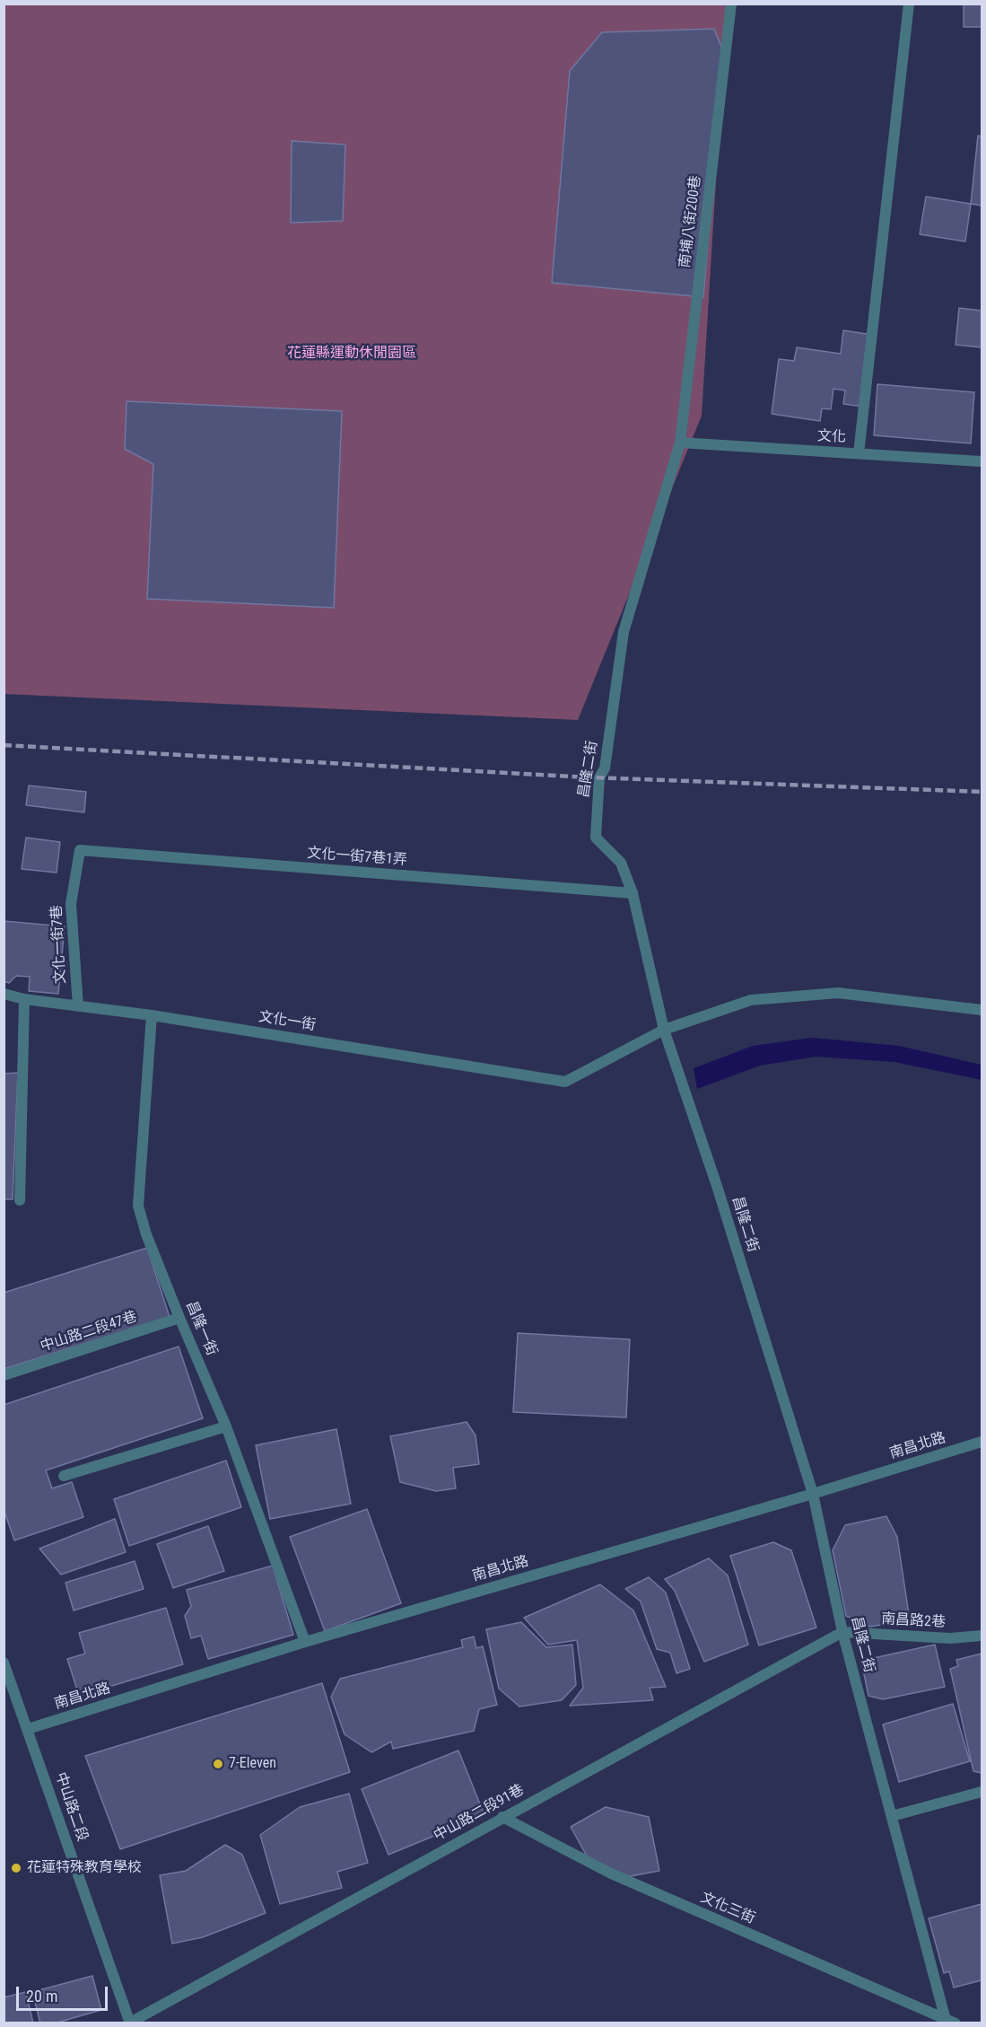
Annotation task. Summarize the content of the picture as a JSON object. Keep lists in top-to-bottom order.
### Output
{
  "streets": {
    "street": [
      "南埔八街200巷",
      "文化",
      "昌隆二街",
      "文化一街7巷1弄",
      "文化一街7巷",
      "文化一街",
      "昌隆一街",
      "中山路二段47巷",
      "南昌北路",
      "南昌路2巷",
      "中山路二段",
      "中山路二段91巷",
      "文化三街"
    ]
  },
  "crossings": [
    ["南埔八街200巷", "文化"],
    ["南埔八街200巷", "昌隆二街"],
    ["文化", "昌隆二街"],
    ["昌隆二街", "文化一街7巷1弄"],
    ["昌隆二街", "文化一街"],
    ["昌隆二街", "南昌北路"],
    ["昌隆二街", "南昌路2巷"],
    ["昌隆二街", "中山路二段91巷"],
    ["昌隆二街", "文化三街"],
    ["文化一街7巷1弄", "文化一街7巷"],
    ["文化一街7巷", "文化一街"],
    ["文化一街", "昌隆一街"],
    ["昌隆一街", "中山路二段47巷"],
    ["昌隆一街", "南昌北路"],
    ["南昌北路", "中山路二段"],
    ["南昌路2巷", "中山路二段91巷"],
    ["中山路二段", "中山路二段91巷"],
    ["中山路二段91巷", "文化三街"]
  ],
  "parks": ["花蓮縣運動休閒園區"],
  "places": ["7-Eleven", "花蓮特殊教育學校"],
  "scale_bar": "20 m"
}
